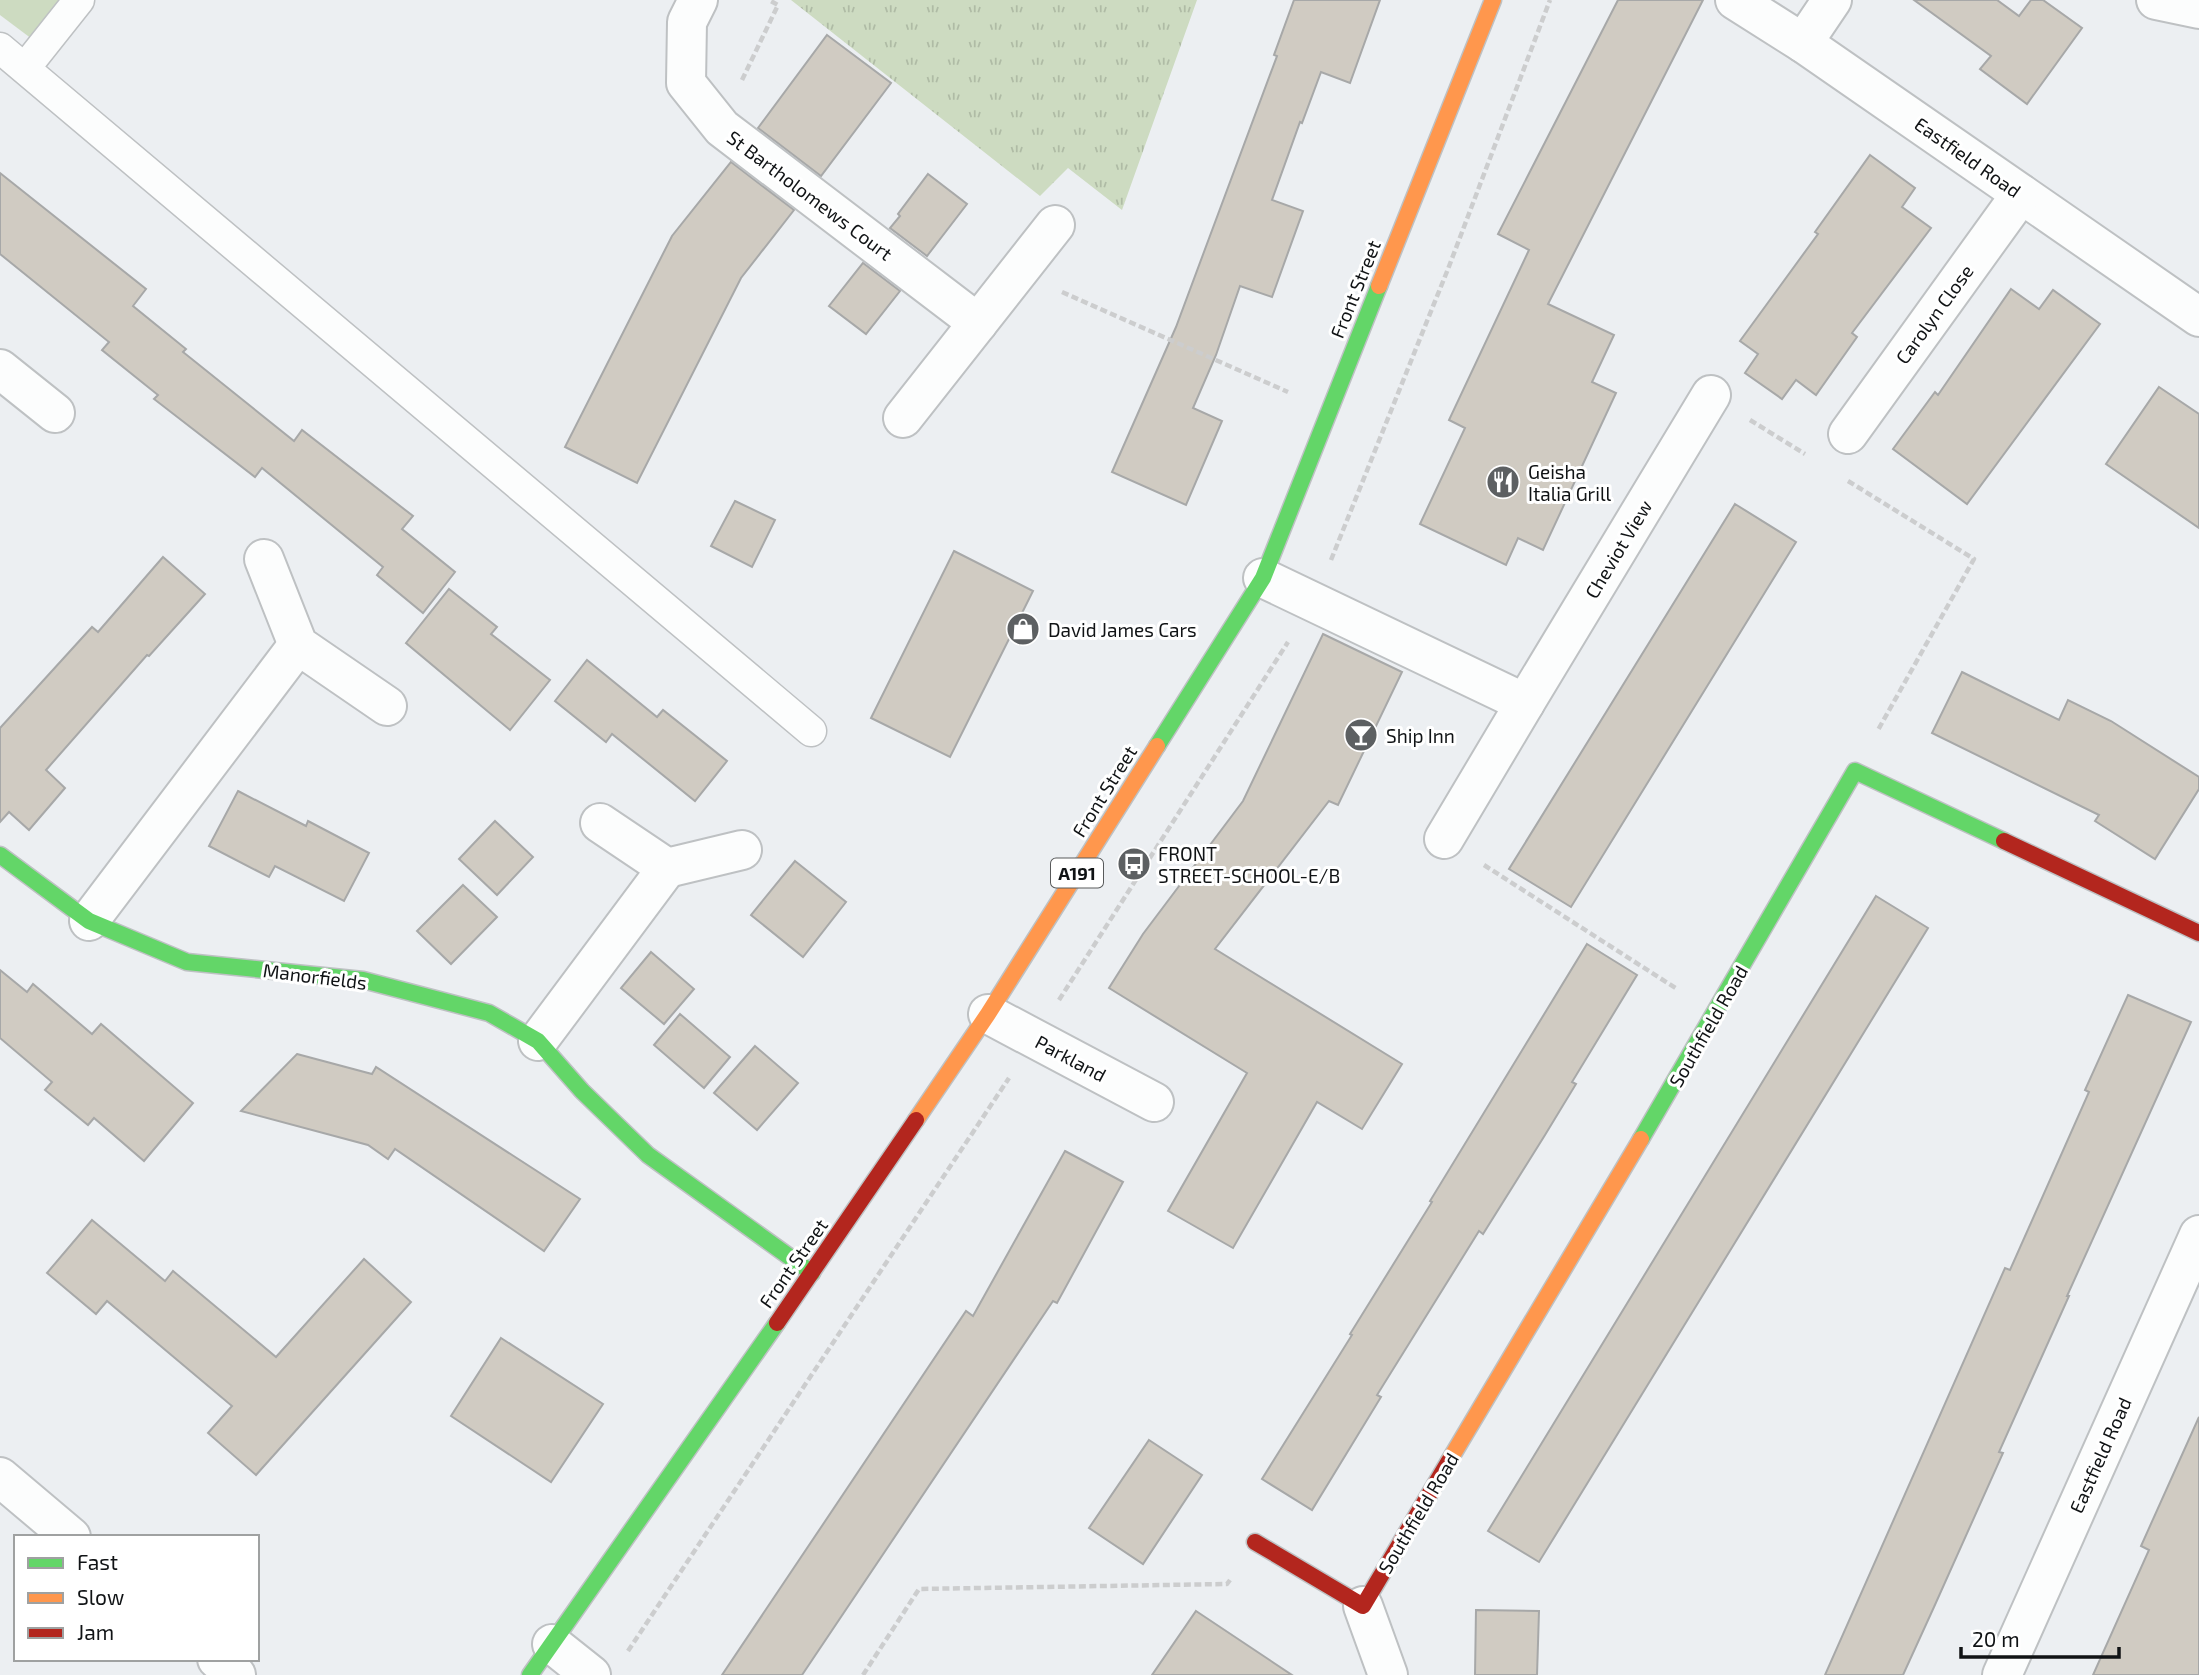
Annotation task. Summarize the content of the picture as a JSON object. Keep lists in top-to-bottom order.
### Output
{
  "streets": {
    "street": [
      "Eastfield Road",
      "St Bartholomews Court",
      "Front Street",
      "Carolyn Close",
      "Cheviot View",
      "A191",
      "Manorfields",
      "Southfield Road",
      "Parkland"
    ]
  },
  "crossings": [
    ["Eastfield Road", "Carolyn Close"],
    ["Front Street", "Manorfields"],
    ["Front Street", "Parkland"]
  ],
  "places": {
    "restaurant": ["Geisha Italia Grill"],
    "shop": ["David James Cars"],
    "bar": ["Ship Inn"],
    "bus stop": ["FRONT STREET-SCHOOL-E/B"]
  },
  "legend": ["Fast", "Slow", "Jam"],
  "scale_bar": "20 m"
}
